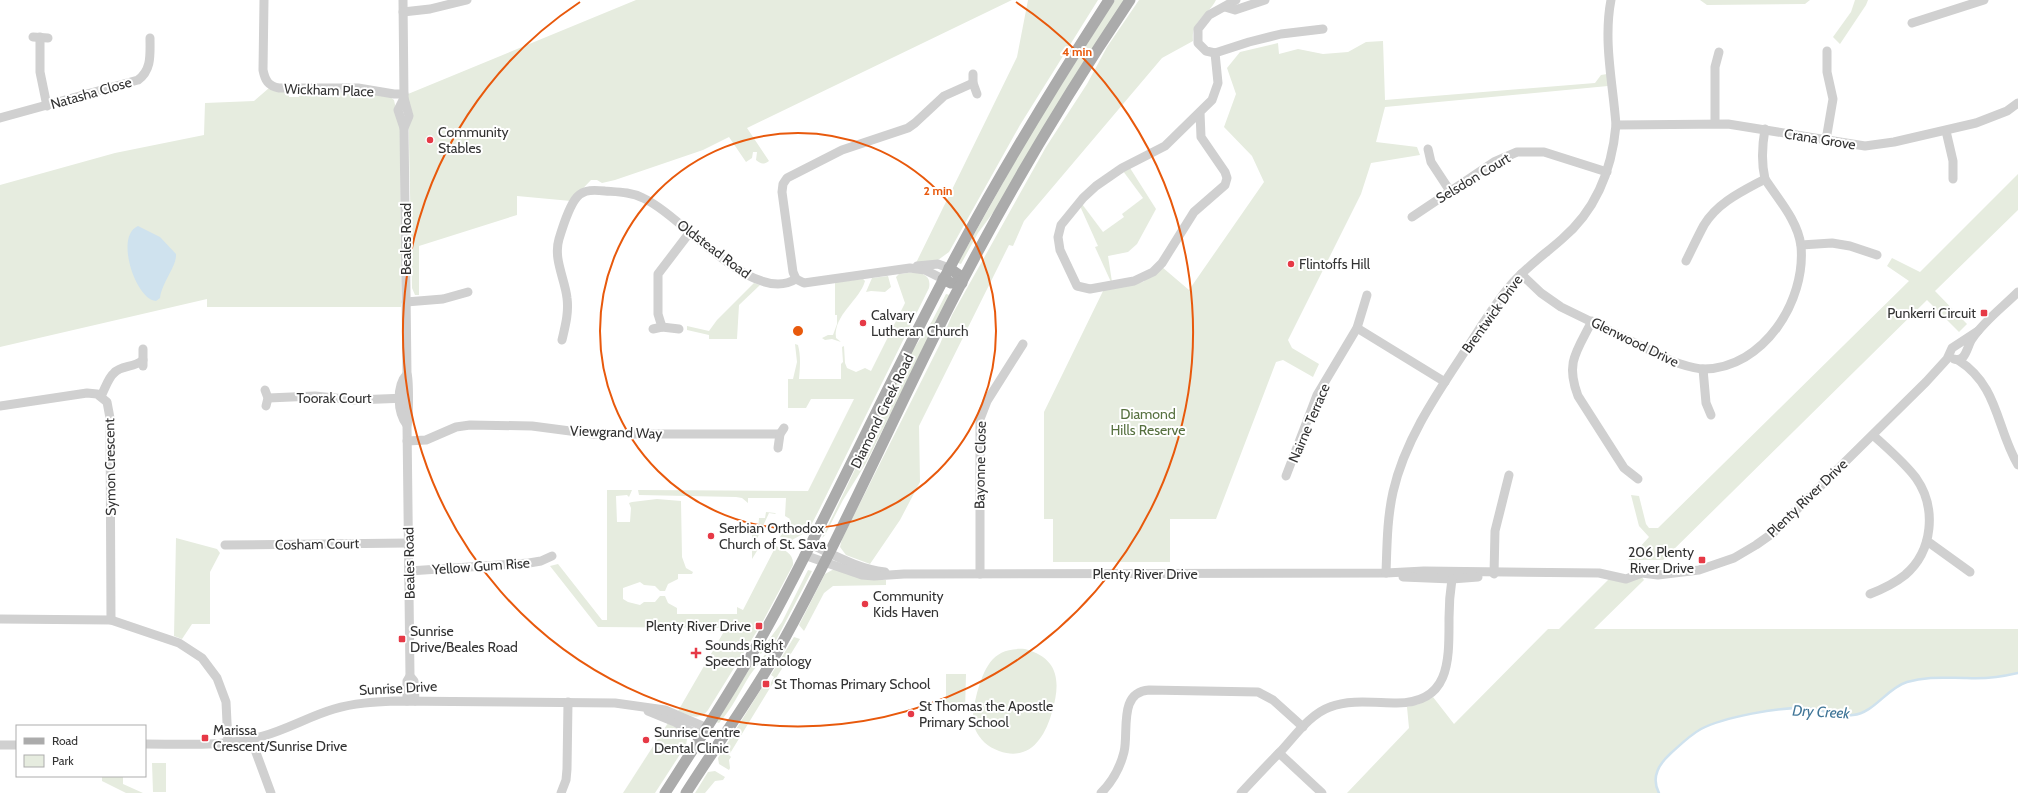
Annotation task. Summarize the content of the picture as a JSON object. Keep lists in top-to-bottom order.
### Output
{
  "streets": {
    "main road": ["Diamond Creek Road", "Sunrise Drive"],
    "street": [
      "Wickham Place",
      "Natasha Close",
      "Crana Grove",
      "Selsdon Court",
      "Beales Road",
      "Oldstead Road",
      "Brentwick Drive",
      "Glenwood Drive",
      "Toorak Court",
      "Nairne Terrace",
      "Viewgrand Way",
      "Bayonne Close",
      "Symon Crescent",
      "Plenty River Drive",
      "Cosham Court",
      "Yellow Gum Rise"
    ]
  },
  "crossings": [
    ["Wickham Place", "Beales Road"],
    ["Crana Grove", "Brentwick Drive"],
    ["Crana Grove", "Glenwood Drive"],
    ["Selsdon Court", "Brentwick Drive"],
    ["Beales Road", "Toorak Court"],
    ["Beales Road", "Viewgrand Way"],
    ["Beales Road", "Cosham Court"],
    ["Beales Road", "Yellow Gum Rise"],
    ["Beales Road", "Sunrise Drive"],
    ["Oldstead Road", "Diamond Creek Road"],
    ["Brentwick Drive", "Glenwood Drive"],
    ["Brentwick Drive", "Plenty River Drive"],
    ["Diamond Creek Road", "Plenty River Drive"],
    ["Diamond Creek Road", "Sunrise Drive"],
    ["Bayonne Close", "Plenty River Drive"]
  ],
  "water": ["Dry Creek"],
  "parks": ["Diamond Hills Reserve"],
  "places": {
    "other": [
      "Community Stables",
      "Flintoffs Hill",
      "Calvary Lutheran Church",
      "Serbian Orthodox Church of St. Sava",
      "Community Kids Haven",
      "St Thomas the Apostle Primary School",
      "Sunrise Centre Dental Clinic"
    ],
    "transit": [
      "Punkerri Circuit",
      "206 Plenty River Drive",
      "Plenty River Drive",
      "Sunrise Drive/Beales Road",
      "St Thomas Primary School",
      "Marissa Crescent/Sunrise Drive"
    ],
    "health": ["Sounds Right Speech Pathology"]
  },
  "legend": ["Road", "Park"],
  "rings": ["4 min", "2 min"]
}
